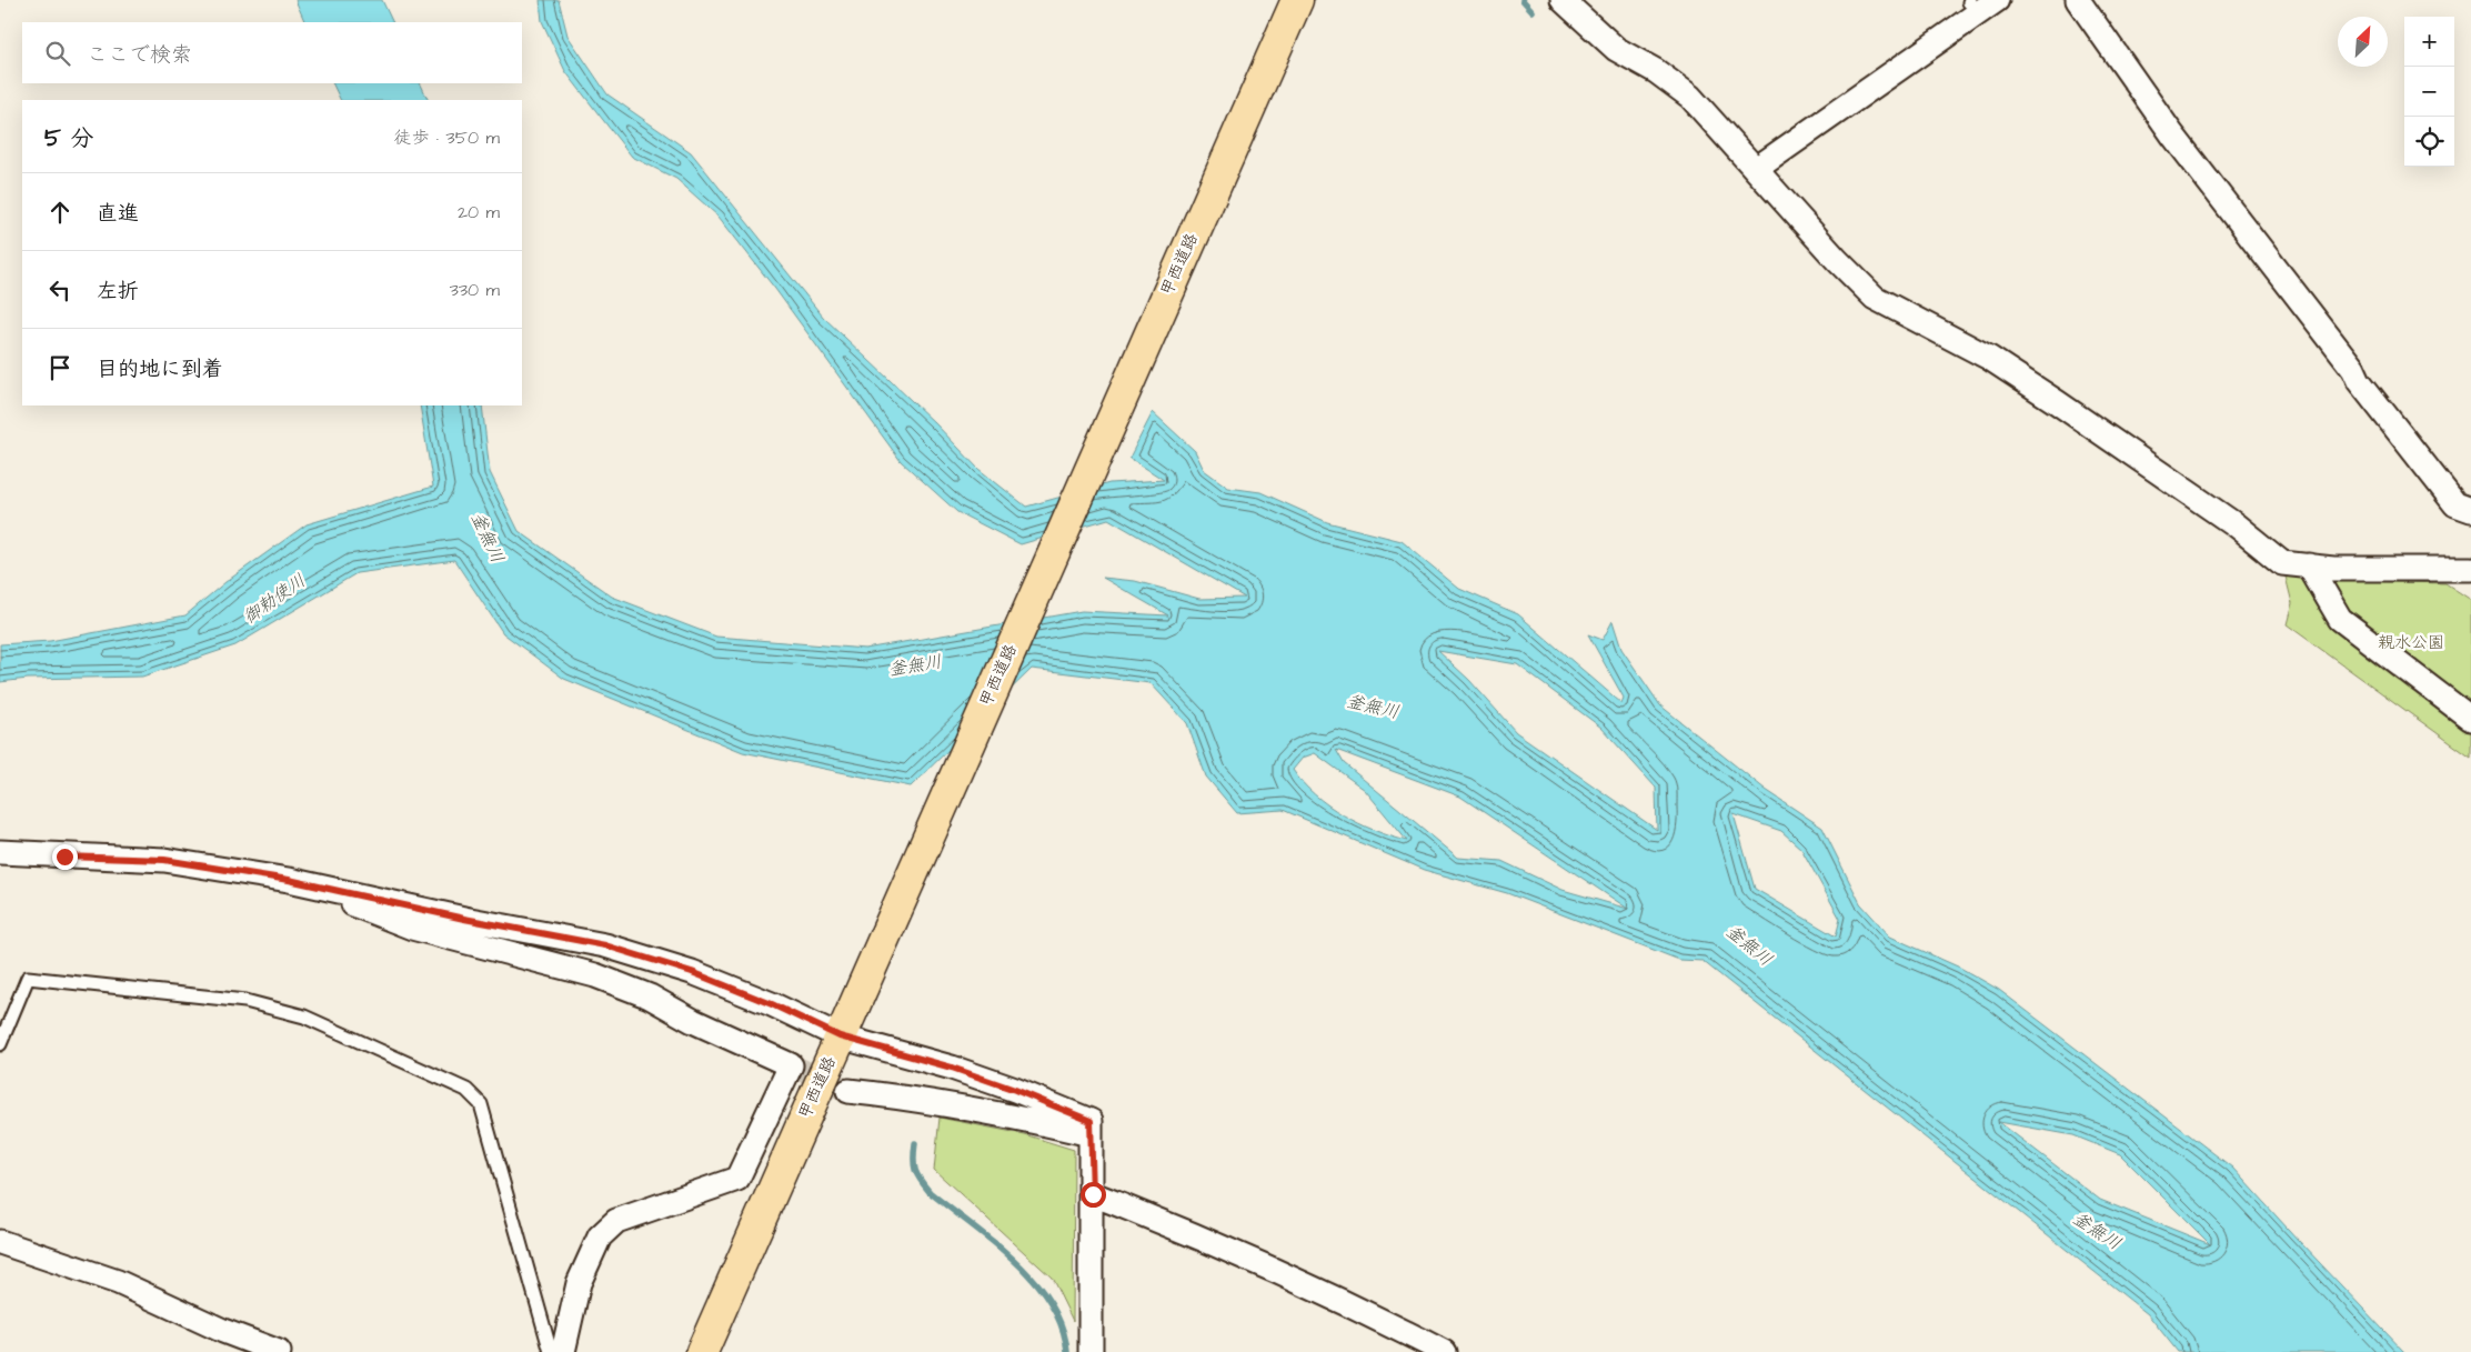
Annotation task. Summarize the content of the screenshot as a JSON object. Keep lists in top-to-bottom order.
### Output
{
  "streets": {
    "highway": ["甲西道路"]
  },
  "water": ["釜無川", "御勅使川"],
  "parks": ["親水公園"],
  "north": "top right",
  "page": {
    "map_buttons": ["+", "−"],
    "search": "ここで検索",
    "heading": ["5 分", "徒歩 · 350 m"],
    "list": [
      ["直進", "20 m"],
      ["左折", "330 m"],
      "目的地に到着"
    ]
  }
}
